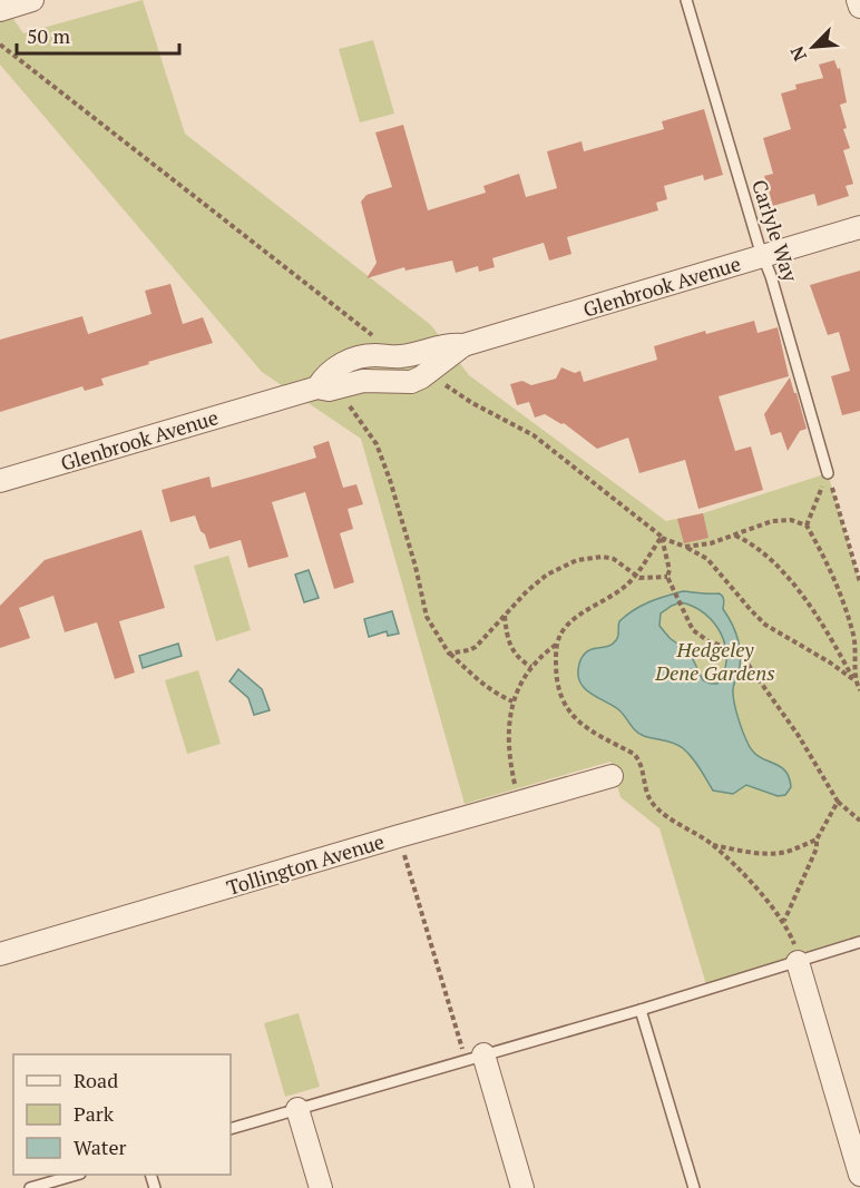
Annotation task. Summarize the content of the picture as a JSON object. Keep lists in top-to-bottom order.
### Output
{
  "streets": {
    "street": ["Glenbrook Avenue", "Tollington Avenue"],
    "lane": ["Carlyle Way"]
  },
  "crossings": [
    ["Carlyle Way", "Glenbrook Avenue"]
  ],
  "parks": ["Hedgeley Dene Gardens"],
  "legend": ["Road", "Park", "Water"],
  "scale_bar": "50 m",
  "north": "bottom left"
}
